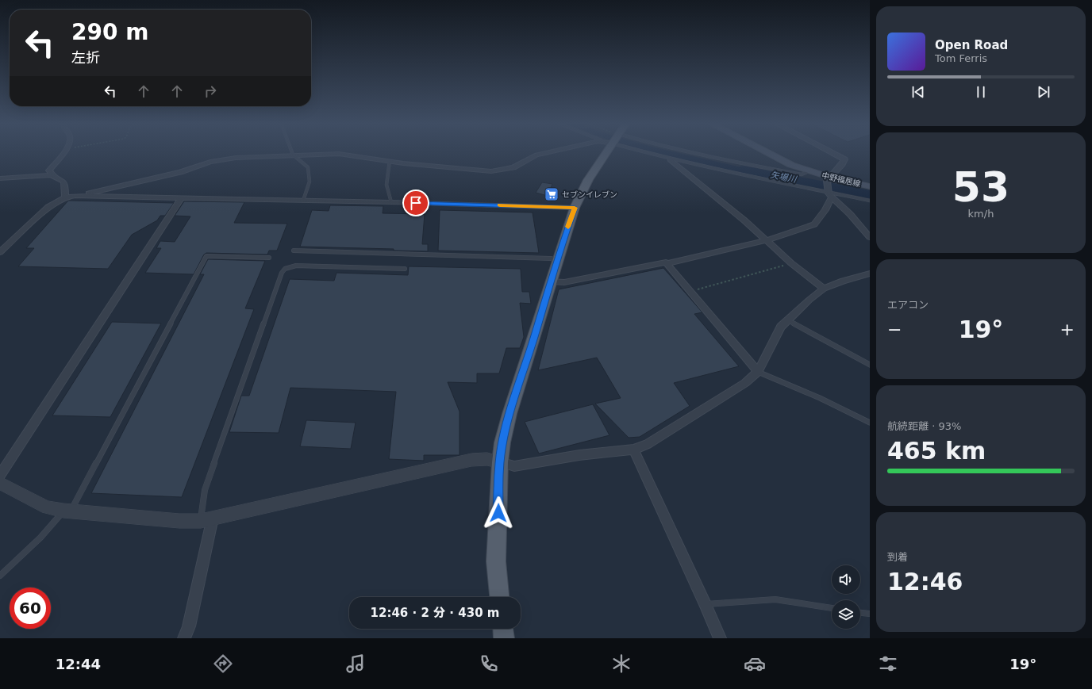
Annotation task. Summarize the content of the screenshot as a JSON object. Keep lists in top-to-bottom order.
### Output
{
  "streets": {
    "main road": ["中野福居線"]
  },
  "water": ["矢場川"],
  "places": {
    "supermarket": ["セブンイレブン"]
  },
  "page": {
    "turn": ["290 m", "左折"],
    "song": ["Open Road", "Tom Ferris"],
    "tile": [
      ["53", "km/h"],
      "エアコン",
      ["航続距離 · 93%", "465 km"],
      ["到着", "12:46"]
    ],
    "heat": ["−", "19°", "+"],
    "limit": "60",
    "trip": "12:46 · 2 分 · 430 m",
    "tabs": ["12:44", "19°"]
  }
}
